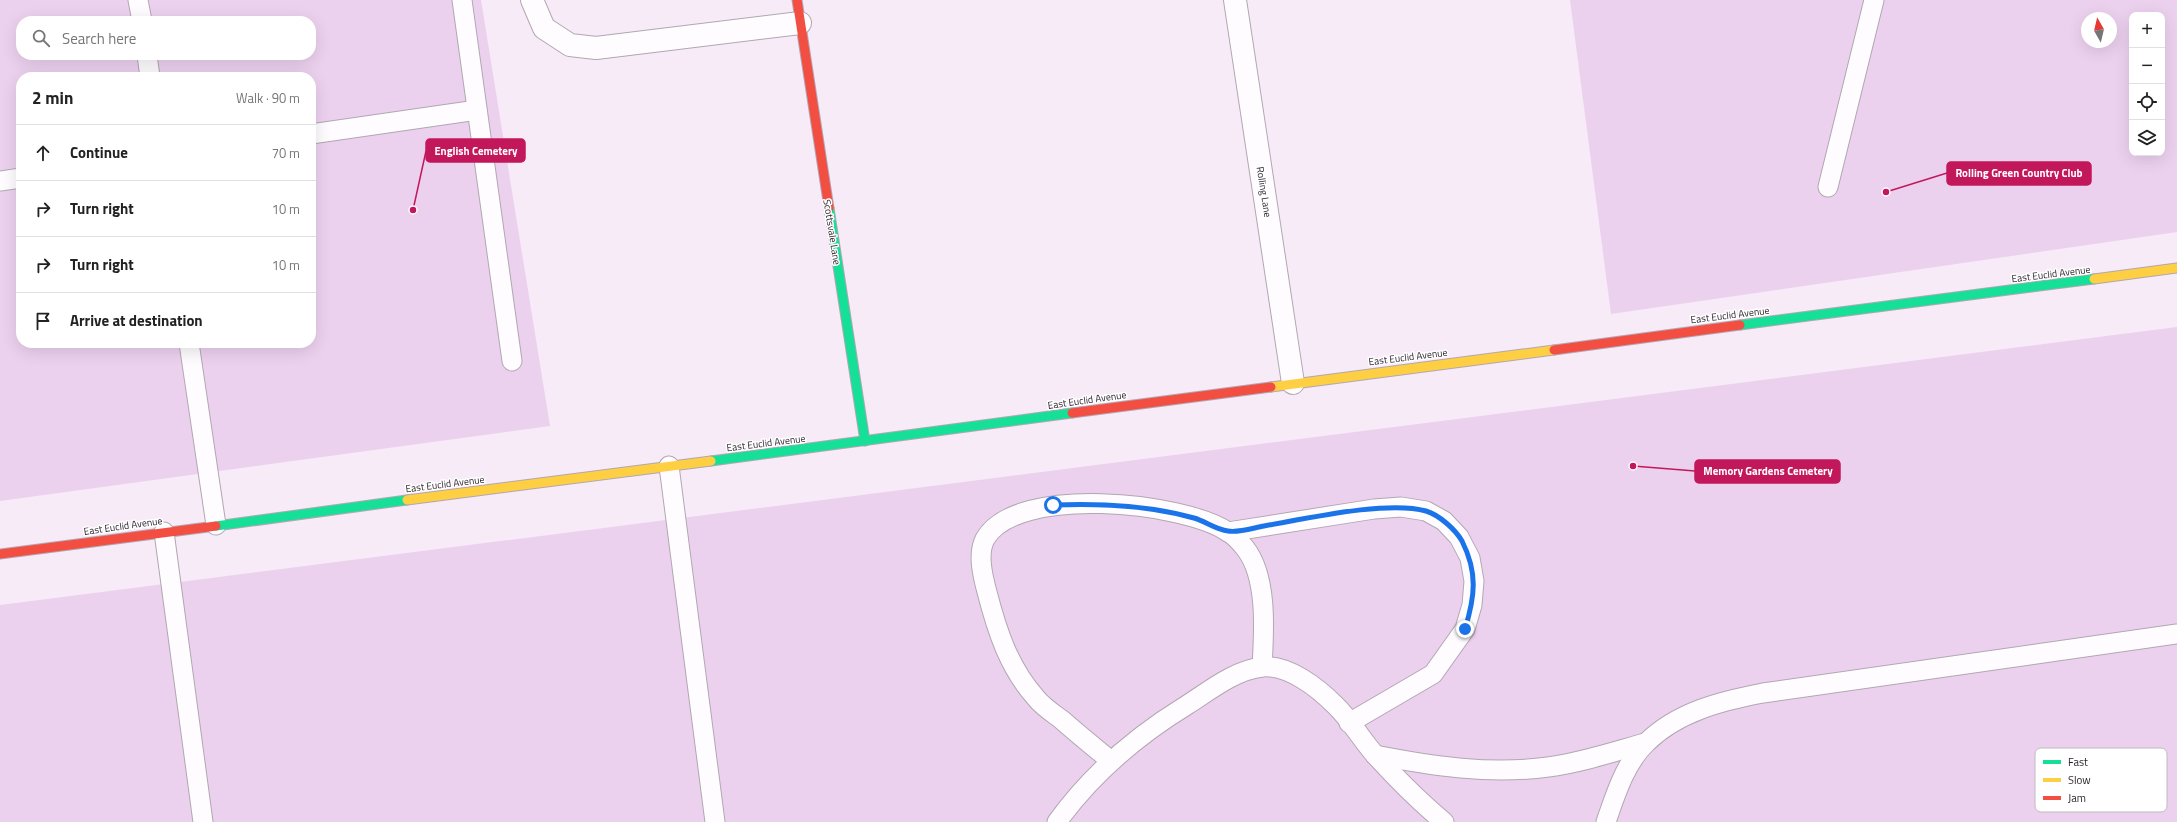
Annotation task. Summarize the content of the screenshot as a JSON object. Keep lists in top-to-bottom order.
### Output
{
  "streets": {
    "main road": ["Scottsvale Lane", "East Euclid Avenue"],
    "street": ["Rolling Lane"]
  },
  "crossings": [
    ["Rolling Lane", "East Euclid Avenue"],
    ["Scottsvale Lane", "East Euclid Avenue"]
  ],
  "places": ["Rolling Green Country Club", "English Cemetery", "Memory Gardens Cemetery"],
  "legend": ["Fast", "Slow", "Jam"],
  "north": "top",
  "page": {
    "map_buttons": ["+", "−"],
    "search": "Search here",
    "heading": ["2 min", "Walk · 90 m"],
    "list": [
      ["Continue", "70 m"],
      ["Turn right", "10 m"],
      ["Turn right", "10 m"],
      "Arrive at destination"
    ]
  }
}
